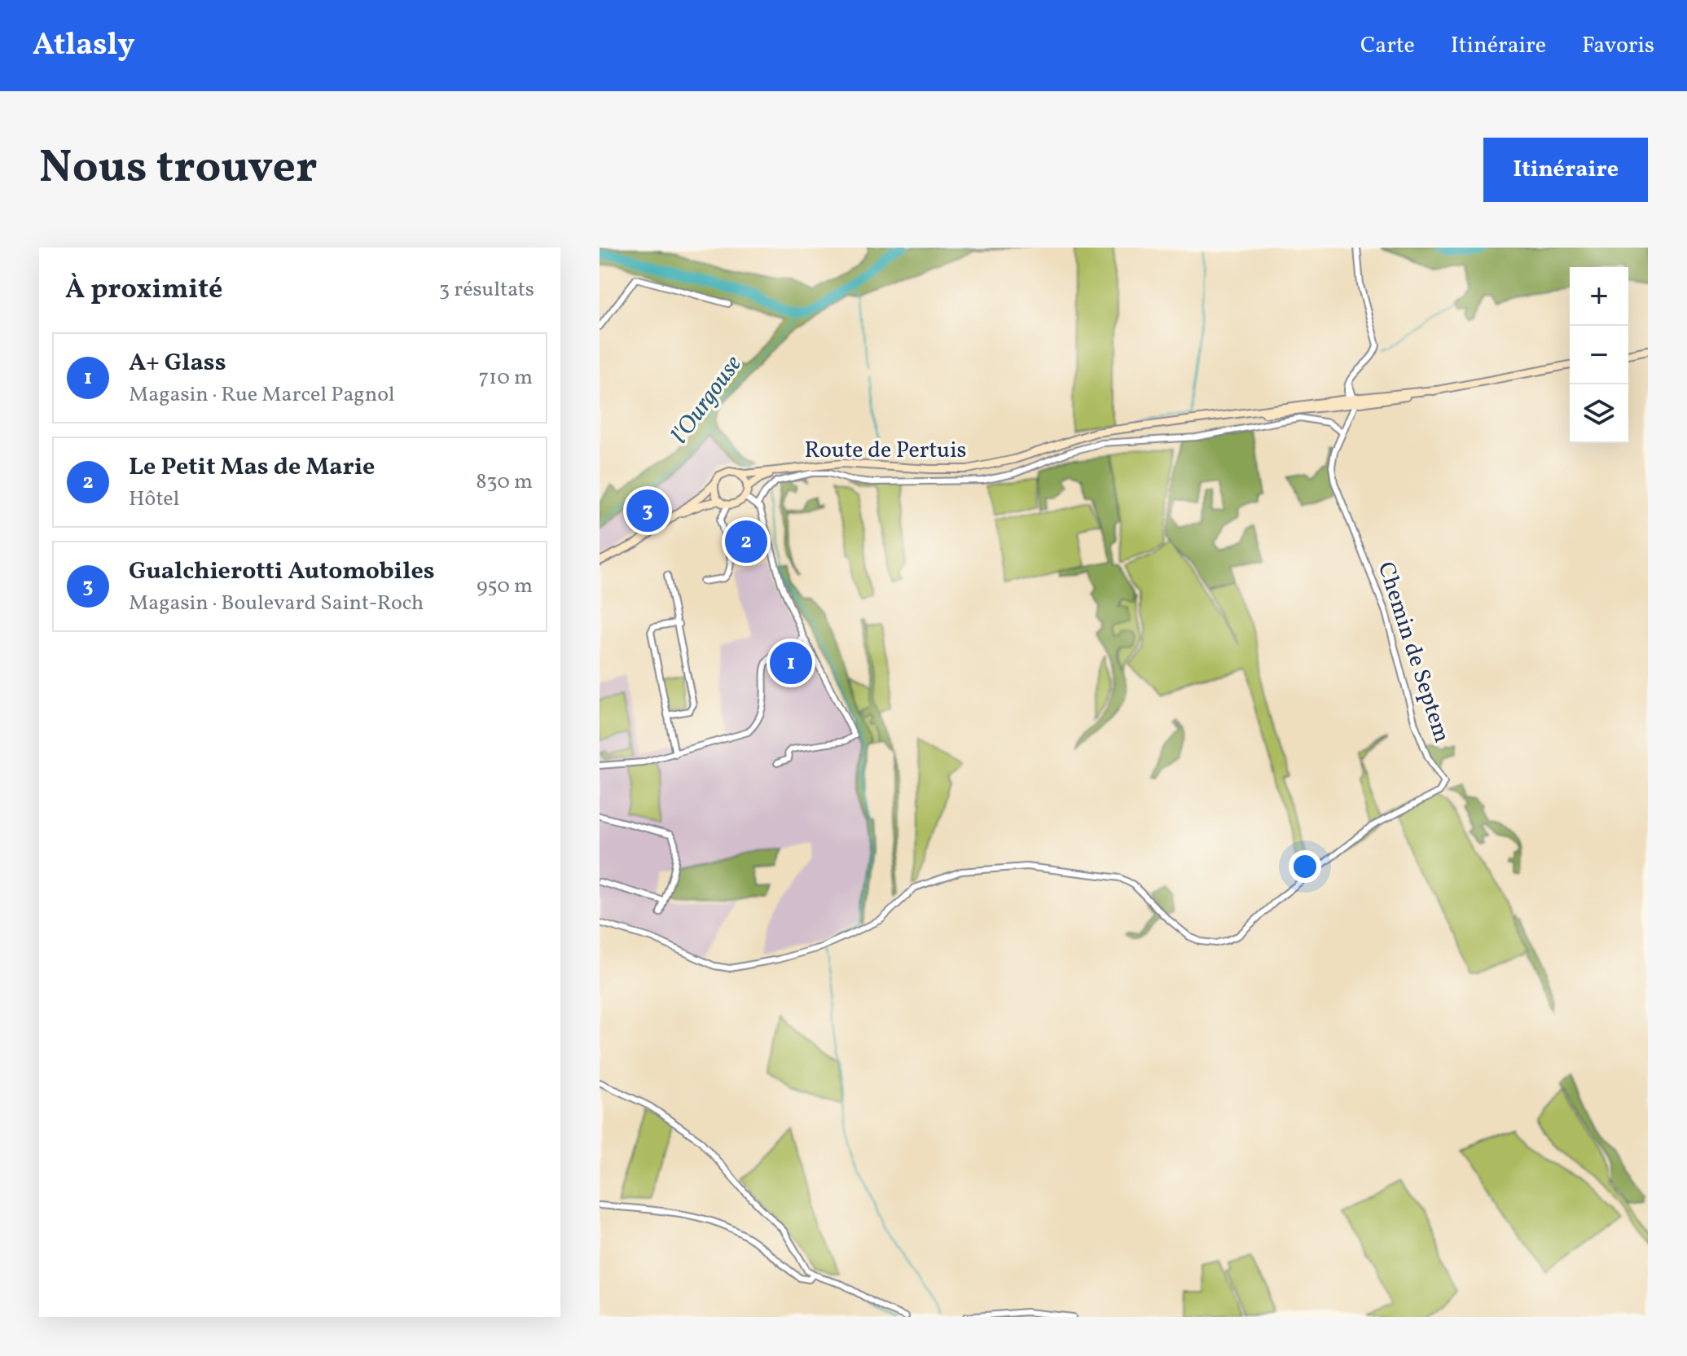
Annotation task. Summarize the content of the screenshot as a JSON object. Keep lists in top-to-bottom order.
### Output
{
  "streets": {
    "main road": ["Route de Pertuis"],
    "street": ["Chemin de Septem"]
  },
  "crossings": [
    ["Route de Pertuis", "Chemin de Septem"]
  ],
  "water": ["l'Ourgouse"],
  "page": {
    "header": "Atlasly",
    "nav": ["Carte", "Itinéraire", "Favoris"],
    "title": "Nous trouver",
    "buttons": "Itinéraire",
    "heading": ["À proximité", "3 résultats"],
    "map_buttons": ["+", "−"],
    "list": [
      {
        "mark": "1",
        "name": "A+ Glass",
        "note": "Magasin · Rue Marcel Pagnol",
        "value": "710 m"
      },
      {
        "mark": "2",
        "name": "Le Petit Mas de Marie",
        "note": "Hôtel",
        "value": "830 m"
      },
      {
        "mark": "3",
        "name": "Gualchierotti Automobiles",
        "note": "Magasin · Boulevard Saint-Roch",
        "value": "950 m"
      }
    ],
    "pins": ["3", "2", "1"]
  }
}
